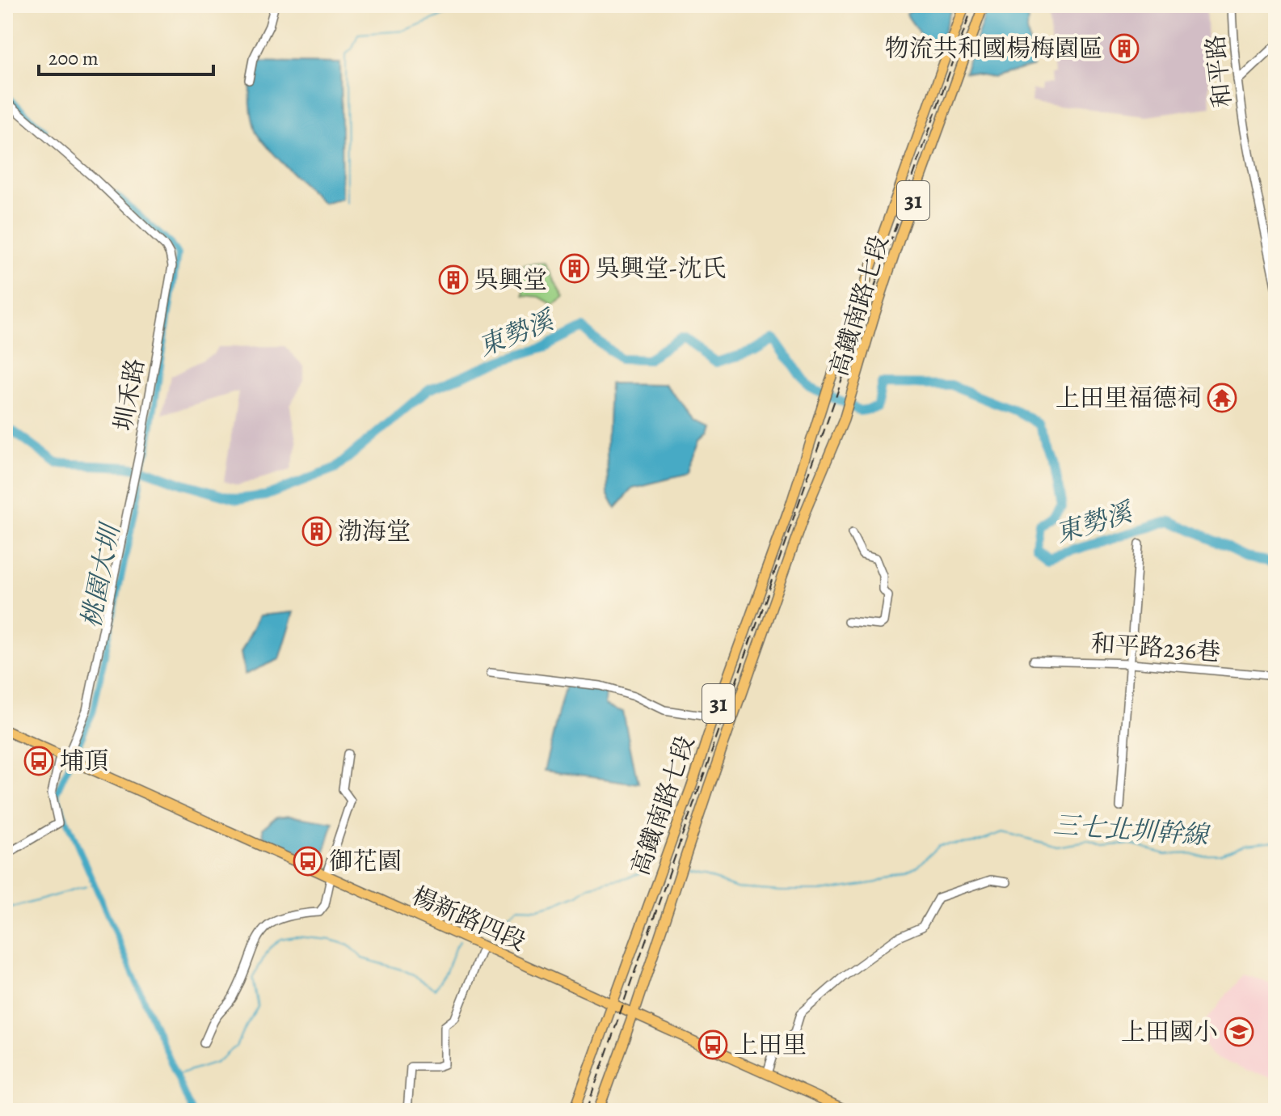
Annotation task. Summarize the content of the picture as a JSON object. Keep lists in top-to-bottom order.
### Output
{
  "streets": {
    "main road": ["31", "高鐵南路七段", "楊新路四段"],
    "street": ["和平路", "圳禾路", "和平路236巷"]
  },
  "crossings": [
    ["高鐵南路七段", "楊新路四段"],
    ["圳禾路", "楊新路四段"]
  ],
  "water": ["東勢溪", "桃園大圳", "三七北圳幹線"],
  "places": {
    "building": [
      "物流共和國楊梅園區",
      "吳興堂-沈氏",
      "吳興堂",
      "渤海堂"
    ],
    "temple": ["上田里福德祠"],
    "bus stop": ["埔頂", "御花園", "上田里"],
    "school or university": ["上田國小"]
  },
  "scale_bar": "200 m"
}
